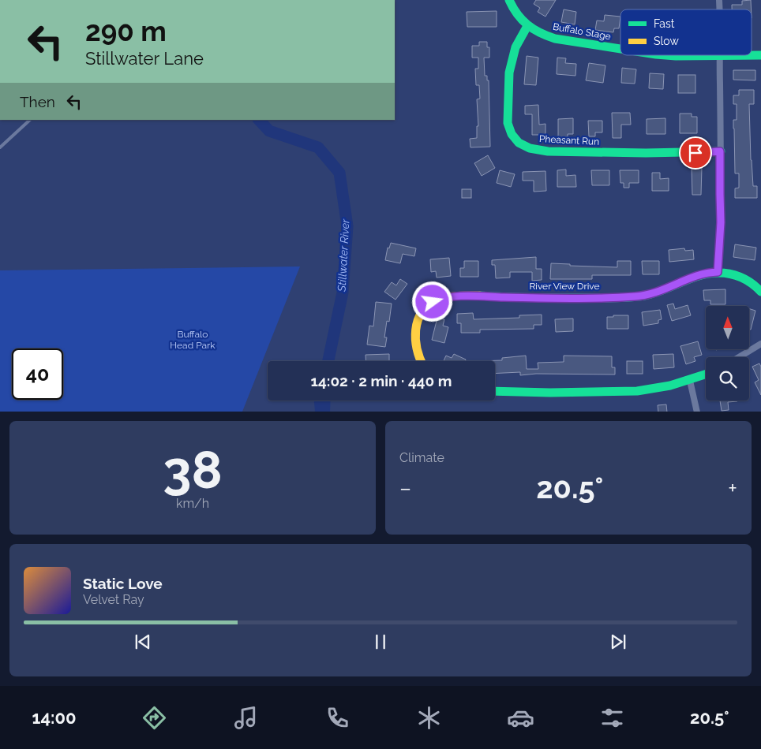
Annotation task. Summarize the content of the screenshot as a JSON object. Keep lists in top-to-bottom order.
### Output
{
  "streets": {
    "street": ["Buffalo Stage", "Pheasant Run", "River View Drive"]
  },
  "crossings": [
    ["Buffalo Stage", "Pheasant Run"]
  ],
  "water": ["Stillwater River"],
  "parks": ["Buffalo Head Park"],
  "legend": ["Fast", "Slow"],
  "north": "top",
  "page": {
    "turn": ["290 m", "Stillwater Lane"],
    "then": "Then",
    "limit": "40",
    "trip": "14:02 · 2 min · 440 m",
    "tile": [
      ["38", "km/h"],
      "Climate"
    ],
    "heat": ["−", "20.5°", "+"],
    "song": ["Static Love", "Velvet Ray"],
    "tabs": ["14:00", "20.5°"]
  }
}
